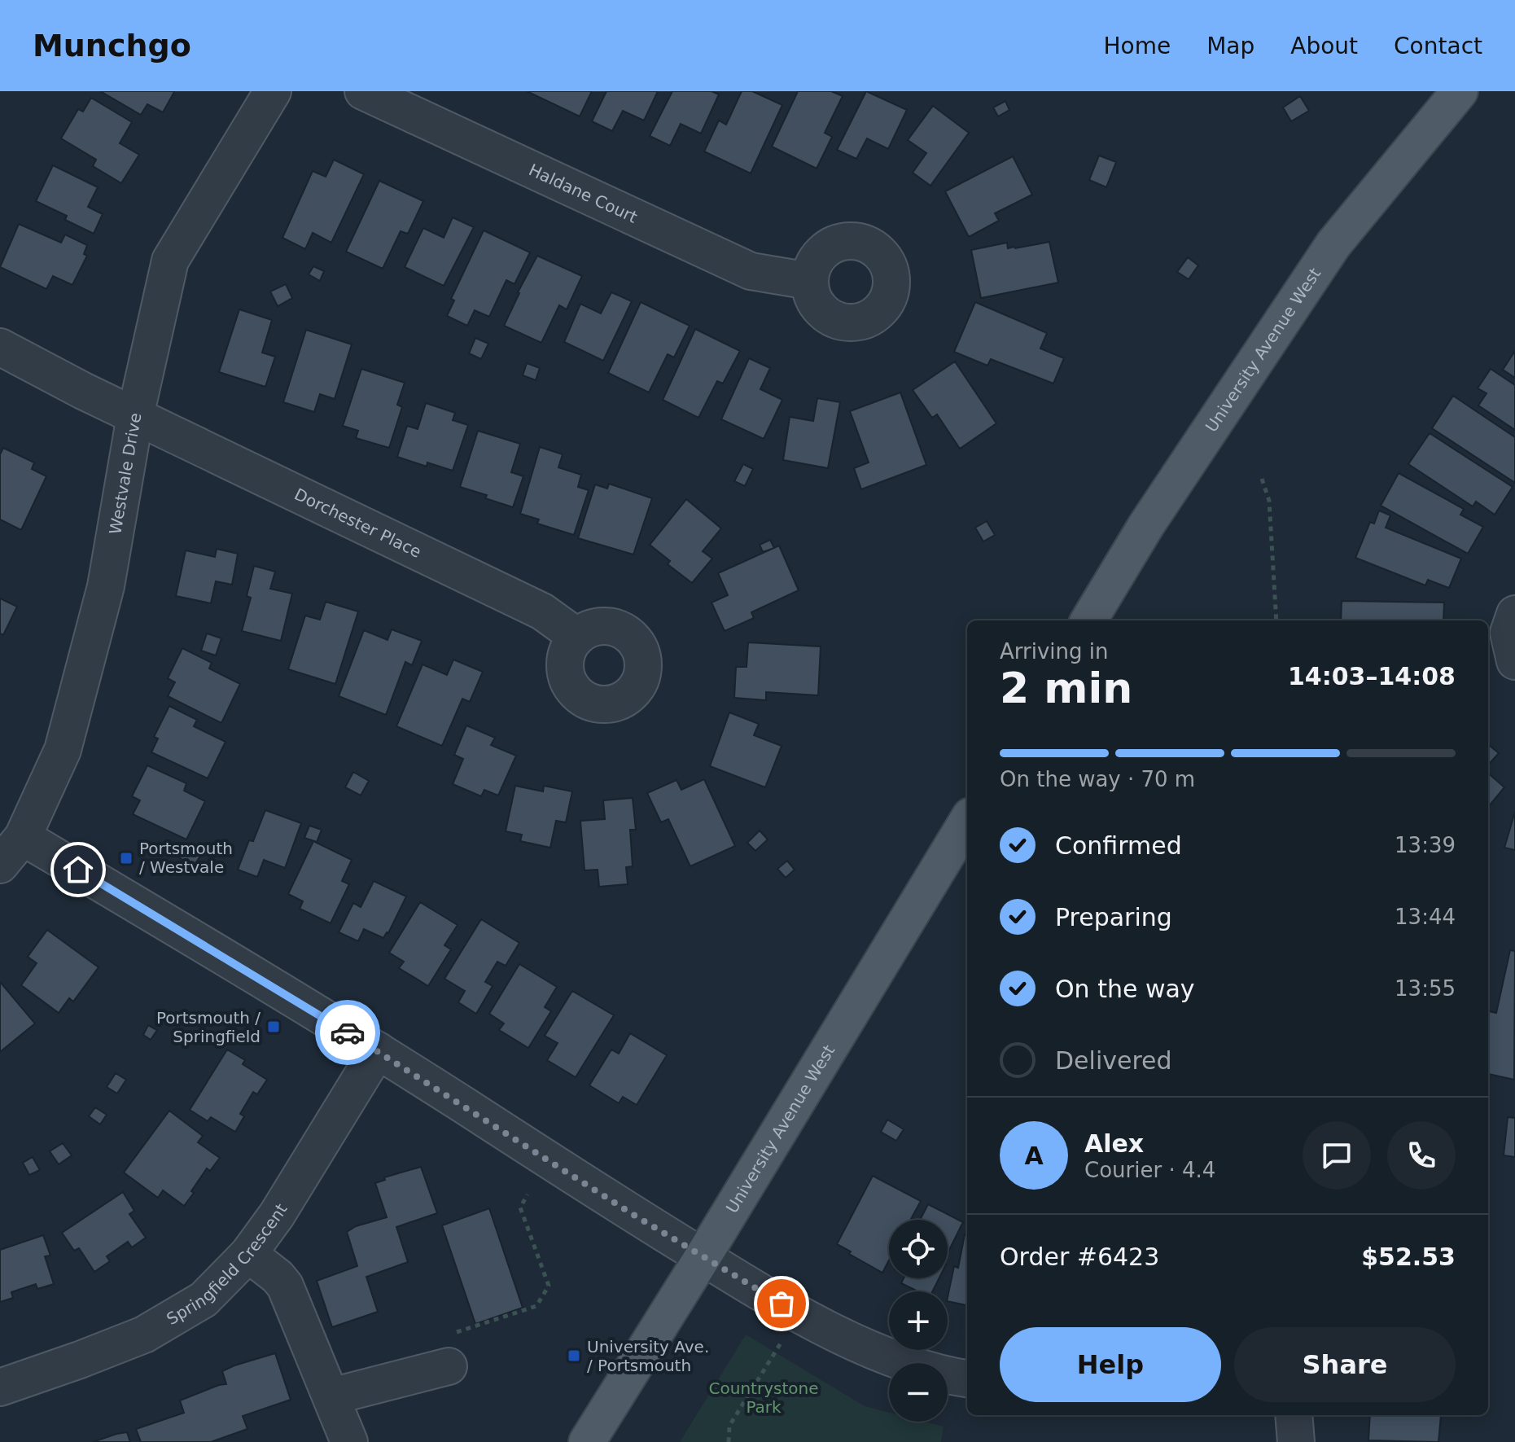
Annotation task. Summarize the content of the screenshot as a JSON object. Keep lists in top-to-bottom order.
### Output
{
  "streets": {
    "main road": ["University Avenue West"],
    "street": [
      "Haldane Court",
      "Westvale Drive",
      "Dorchester Place",
      "Springfield Crescent"
    ]
  },
  "crossings": [
    ["Westvale Drive", "Dorchester Place"]
  ],
  "parks": ["Countrystone Park"],
  "places": {
    "transit": ["Portsmouth / Westvale", "Portsmouth / Springfield", "University Ave. / Portsmouth"]
  },
  "page": {
    "header": "Munchgo",
    "nav": [
      "Home",
      "Map",
      "About",
      "Contact"
    ],
    "heading": ["2 min", "Arriving in", "14:03–14:08"],
    "panel": [
      "Alex",
      "Courier · 4.4",
      "Order #6423",
      "$52.53"
    ],
    "bar": "On the way · 70 m",
    "list": [
      ["Confirmed", "13:39"],
      ["Preparing", "13:44"],
      ["On the way", "13:55"],
      "Delivered"
    ],
    "round": "A",
    "map_buttons": ["+", "−"],
    "buttons": ["Help", "Share"]
  }
}
